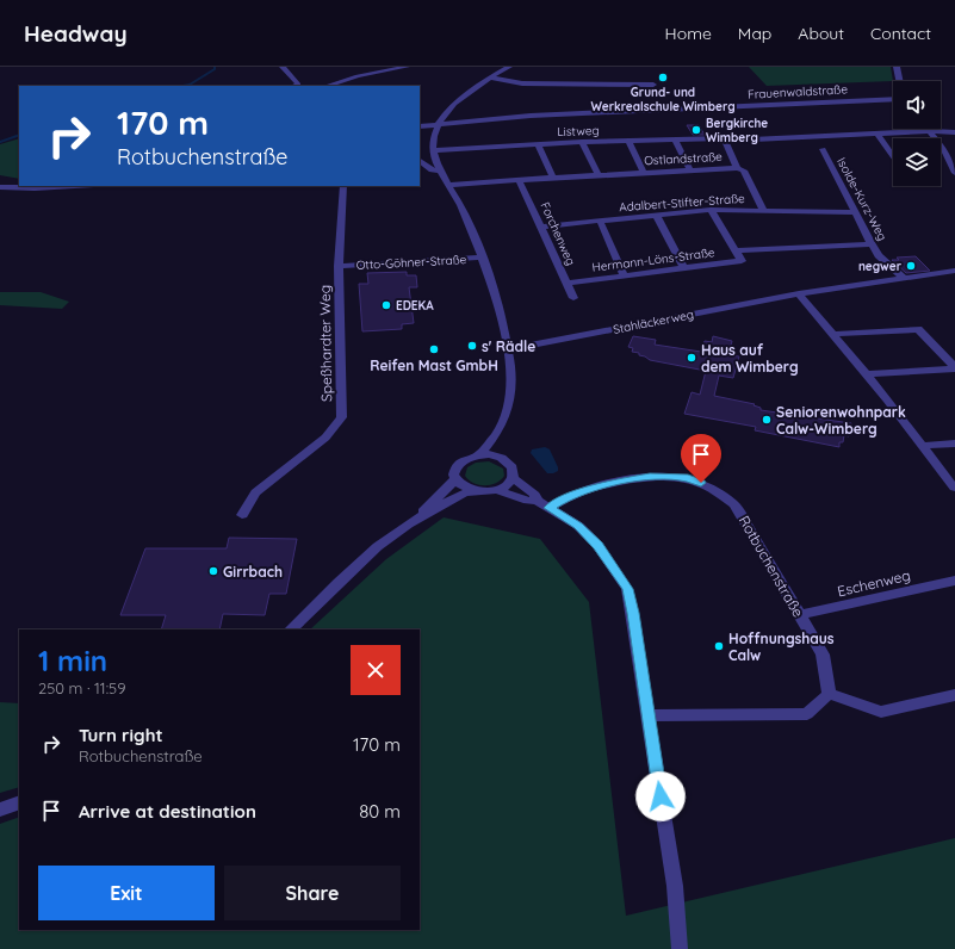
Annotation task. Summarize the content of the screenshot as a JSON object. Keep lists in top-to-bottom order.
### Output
{
  "streets": {
    "street": [
      "Frauenwaldstraße",
      "Listweg",
      "Ostlandstraße",
      "Isolde-Kurz-Weg",
      "Adalbert-Stifter-Straße",
      "Forchenweg",
      "Hermann-Löns-Straße",
      "Otto-Göhner-Straße",
      "Stahläckerweg",
      "Speßhardter Weg",
      "Rotbuchenstraße",
      "Eschenweg"
    ]
  },
  "crossings": [
    ["Frauenwaldstraße", "Otto-Göhner-Straße"],
    ["Listweg", "Otto-Göhner-Straße"],
    ["Ostlandstraße", "Forchenweg"],
    ["Ostlandstraße", "Otto-Göhner-Straße"],
    ["Isolde-Kurz-Weg", "Adalbert-Stifter-Straße"],
    ["Isolde-Kurz-Weg", "Hermann-Löns-Straße"],
    ["Isolde-Kurz-Weg", "Stahläckerweg"],
    ["Adalbert-Stifter-Straße", "Forchenweg"],
    ["Forchenweg", "Hermann-Löns-Straße"],
    ["Otto-Göhner-Straße", "Stahläckerweg"],
    ["Otto-Göhner-Straße", "Speßhardter Weg"],
    ["Rotbuchenstraße", "Eschenweg"]
  ],
  "places": [
    "Grund- und Werkrealschule Wimberg",
    "Bergkirche Wimberg",
    "negwer",
    "EDEKA",
    "s' Rädle",
    "Reifen Mast GmbH",
    "Haus auf dem Wimberg",
    "Seniorenwohnpark Calw-Wimberg",
    "Girrbach",
    "Hoffnungshaus Calw"
  ],
  "page": {
    "header": "Headway",
    "nav": [
      "Home",
      "Map",
      "About",
      "Contact"
    ],
    "turn": ["170 m", "Rotbuchenstraße"],
    "heading": ["1 min", "250 m · 11:59"],
    "list": [
      {
        "name": "Turn right",
        "note": "Rotbuchenstraße",
        "value": "170 m"
      },
      {
        "name": "Arrive at destination",
        "value": "80 m"
      }
    ],
    "buttons": ["Exit", "Share"]
  }
}
